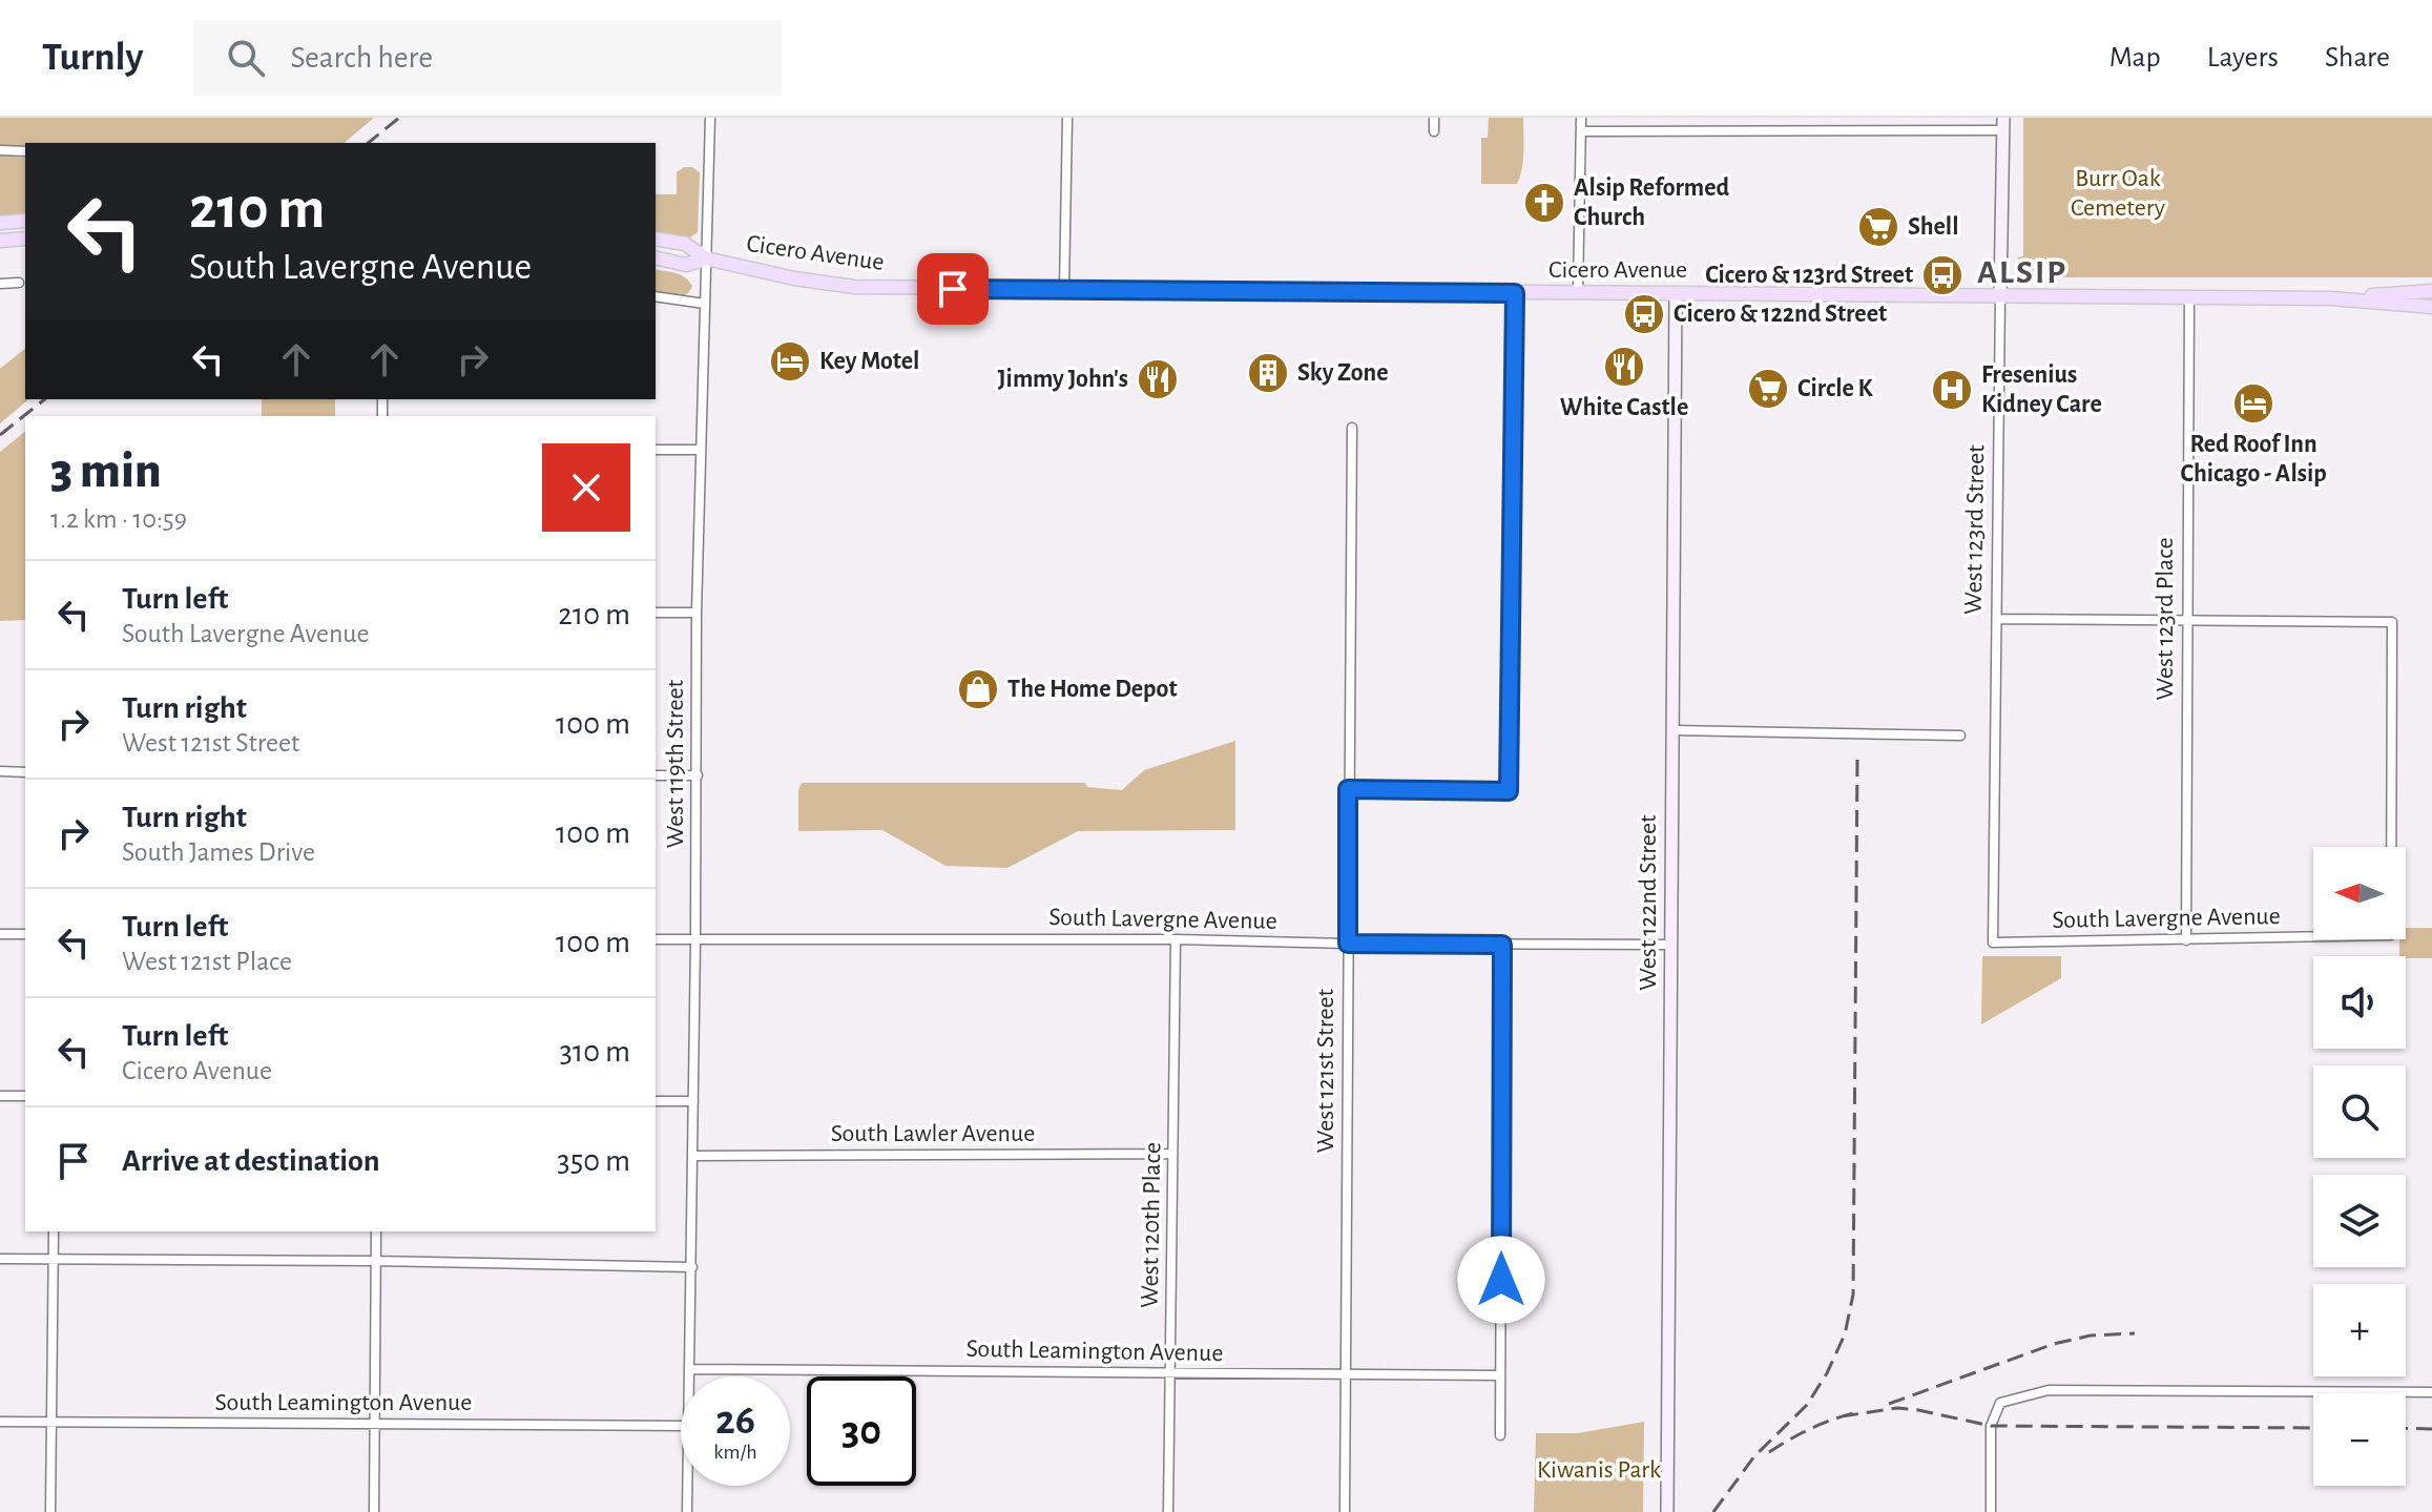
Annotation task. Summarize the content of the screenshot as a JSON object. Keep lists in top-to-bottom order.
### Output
{
  "streets": {
    "main road": ["Cicero Avenue"],
    "street": [
      "West 123rd Street",
      "West 123rd Place",
      "West 119th Street",
      "West 122nd Street",
      "South Lavergne Avenue",
      "West 121st Street",
      "South Lawler Avenue",
      "West 120th Place",
      "South Leamington Avenue"
    ]
  },
  "crossings": [
    ["Cicero Avenue", "West 123rd Street"],
    ["Cicero Avenue", "West 123rd Place"],
    ["Cicero Avenue", "West 119th Street"],
    ["Cicero Avenue", "West 122nd Street"],
    ["West 123rd Street", "South Lavergne Avenue"],
    ["West 123rd Place", "South Lavergne Avenue"],
    ["West 119th Street", "South Lavergne Avenue"],
    ["West 119th Street", "South Lawler Avenue"],
    ["West 119th Street", "South Leamington Avenue"],
    ["West 122nd Street", "South Lavergne Avenue"],
    ["South Lavergne Avenue", "West 121st Street"],
    ["South Lavergne Avenue", "West 120th Place"],
    ["West 121st Street", "South Leamington Avenue"],
    ["South Lawler Avenue", "West 120th Place"],
    ["West 120th Place", "South Leamington Avenue"]
  ],
  "districts": ["ALSIP"],
  "parks": ["Burr Oak Cemetery", "Kiwanis Park"],
  "places": {
    "church": ["Alsip Reformed Church"],
    "supermarket": ["Shell", "Circle K"],
    "bus stop": ["Cicero & 123rd Street", "Cicero & 122nd Street"],
    "hotel": ["Key Motel", "Red Roof Inn Chicago - Alsip"],
    "restaurant": ["White Castle", "Jimmy John's"],
    "building": ["Sky Zone"],
    "hospital": ["Fresenius Kidney Care"],
    "shop": ["The Home Depot"]
  },
  "north": "left",
  "page": {
    "header": "Turnly",
    "search": "Search here",
    "nav": ["Map", "Layers", "Share"],
    "turn": ["210 m", "South Lavergne Avenue"],
    "heading": ["3 min", "1.2 km · 10:59"],
    "list": [
      {
        "name": "Turn left",
        "note": "South Lavergne Avenue",
        "value": "210 m"
      },
      {
        "name": "Turn right",
        "note": "West 121st Street",
        "value": "100 m"
      },
      {
        "name": "Turn right",
        "note": "South James Drive",
        "value": "100 m"
      },
      {
        "name": "Turn left",
        "note": "West 121st Place",
        "value": "100 m"
      },
      {
        "name": "Turn left",
        "note": "Cicero Avenue",
        "value": "310 m"
      },
      {
        "name": "Arrive at destination",
        "value": "350 m"
      }
    ],
    "map_buttons": ["+", "−"],
    "speed": "26 km/h",
    "limit": "30"
  }
}
